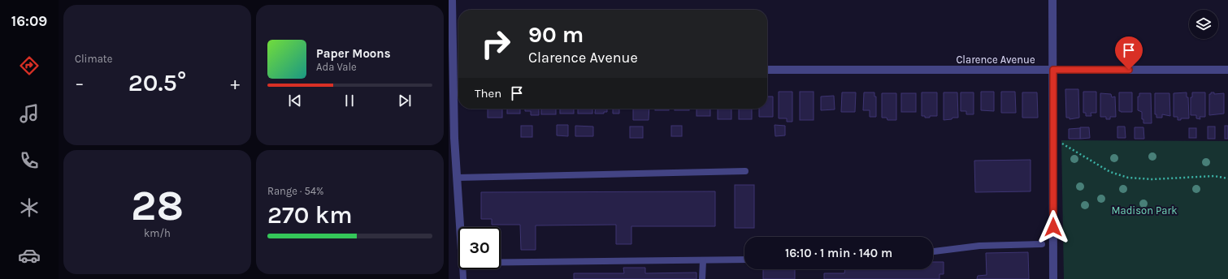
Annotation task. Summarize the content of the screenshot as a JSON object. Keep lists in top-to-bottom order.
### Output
{
  "streets": {
    "street": ["Clarence Avenue"]
  },
  "parks": ["Madison Park"],
  "page": {
    "tabs": "16:09",
    "tile": [
      "Climate",
      ["28", "km/h"],
      ["Range · 54%", "270 km"]
    ],
    "turn": ["90 m", "Clarence Avenue"],
    "song": ["Paper Moons", "Ada Vale"],
    "heat": ["−", "20.5°", "+"],
    "then": "Then",
    "limit": "30",
    "trip": "16:10 · 1 min · 140 m"
  }
}
